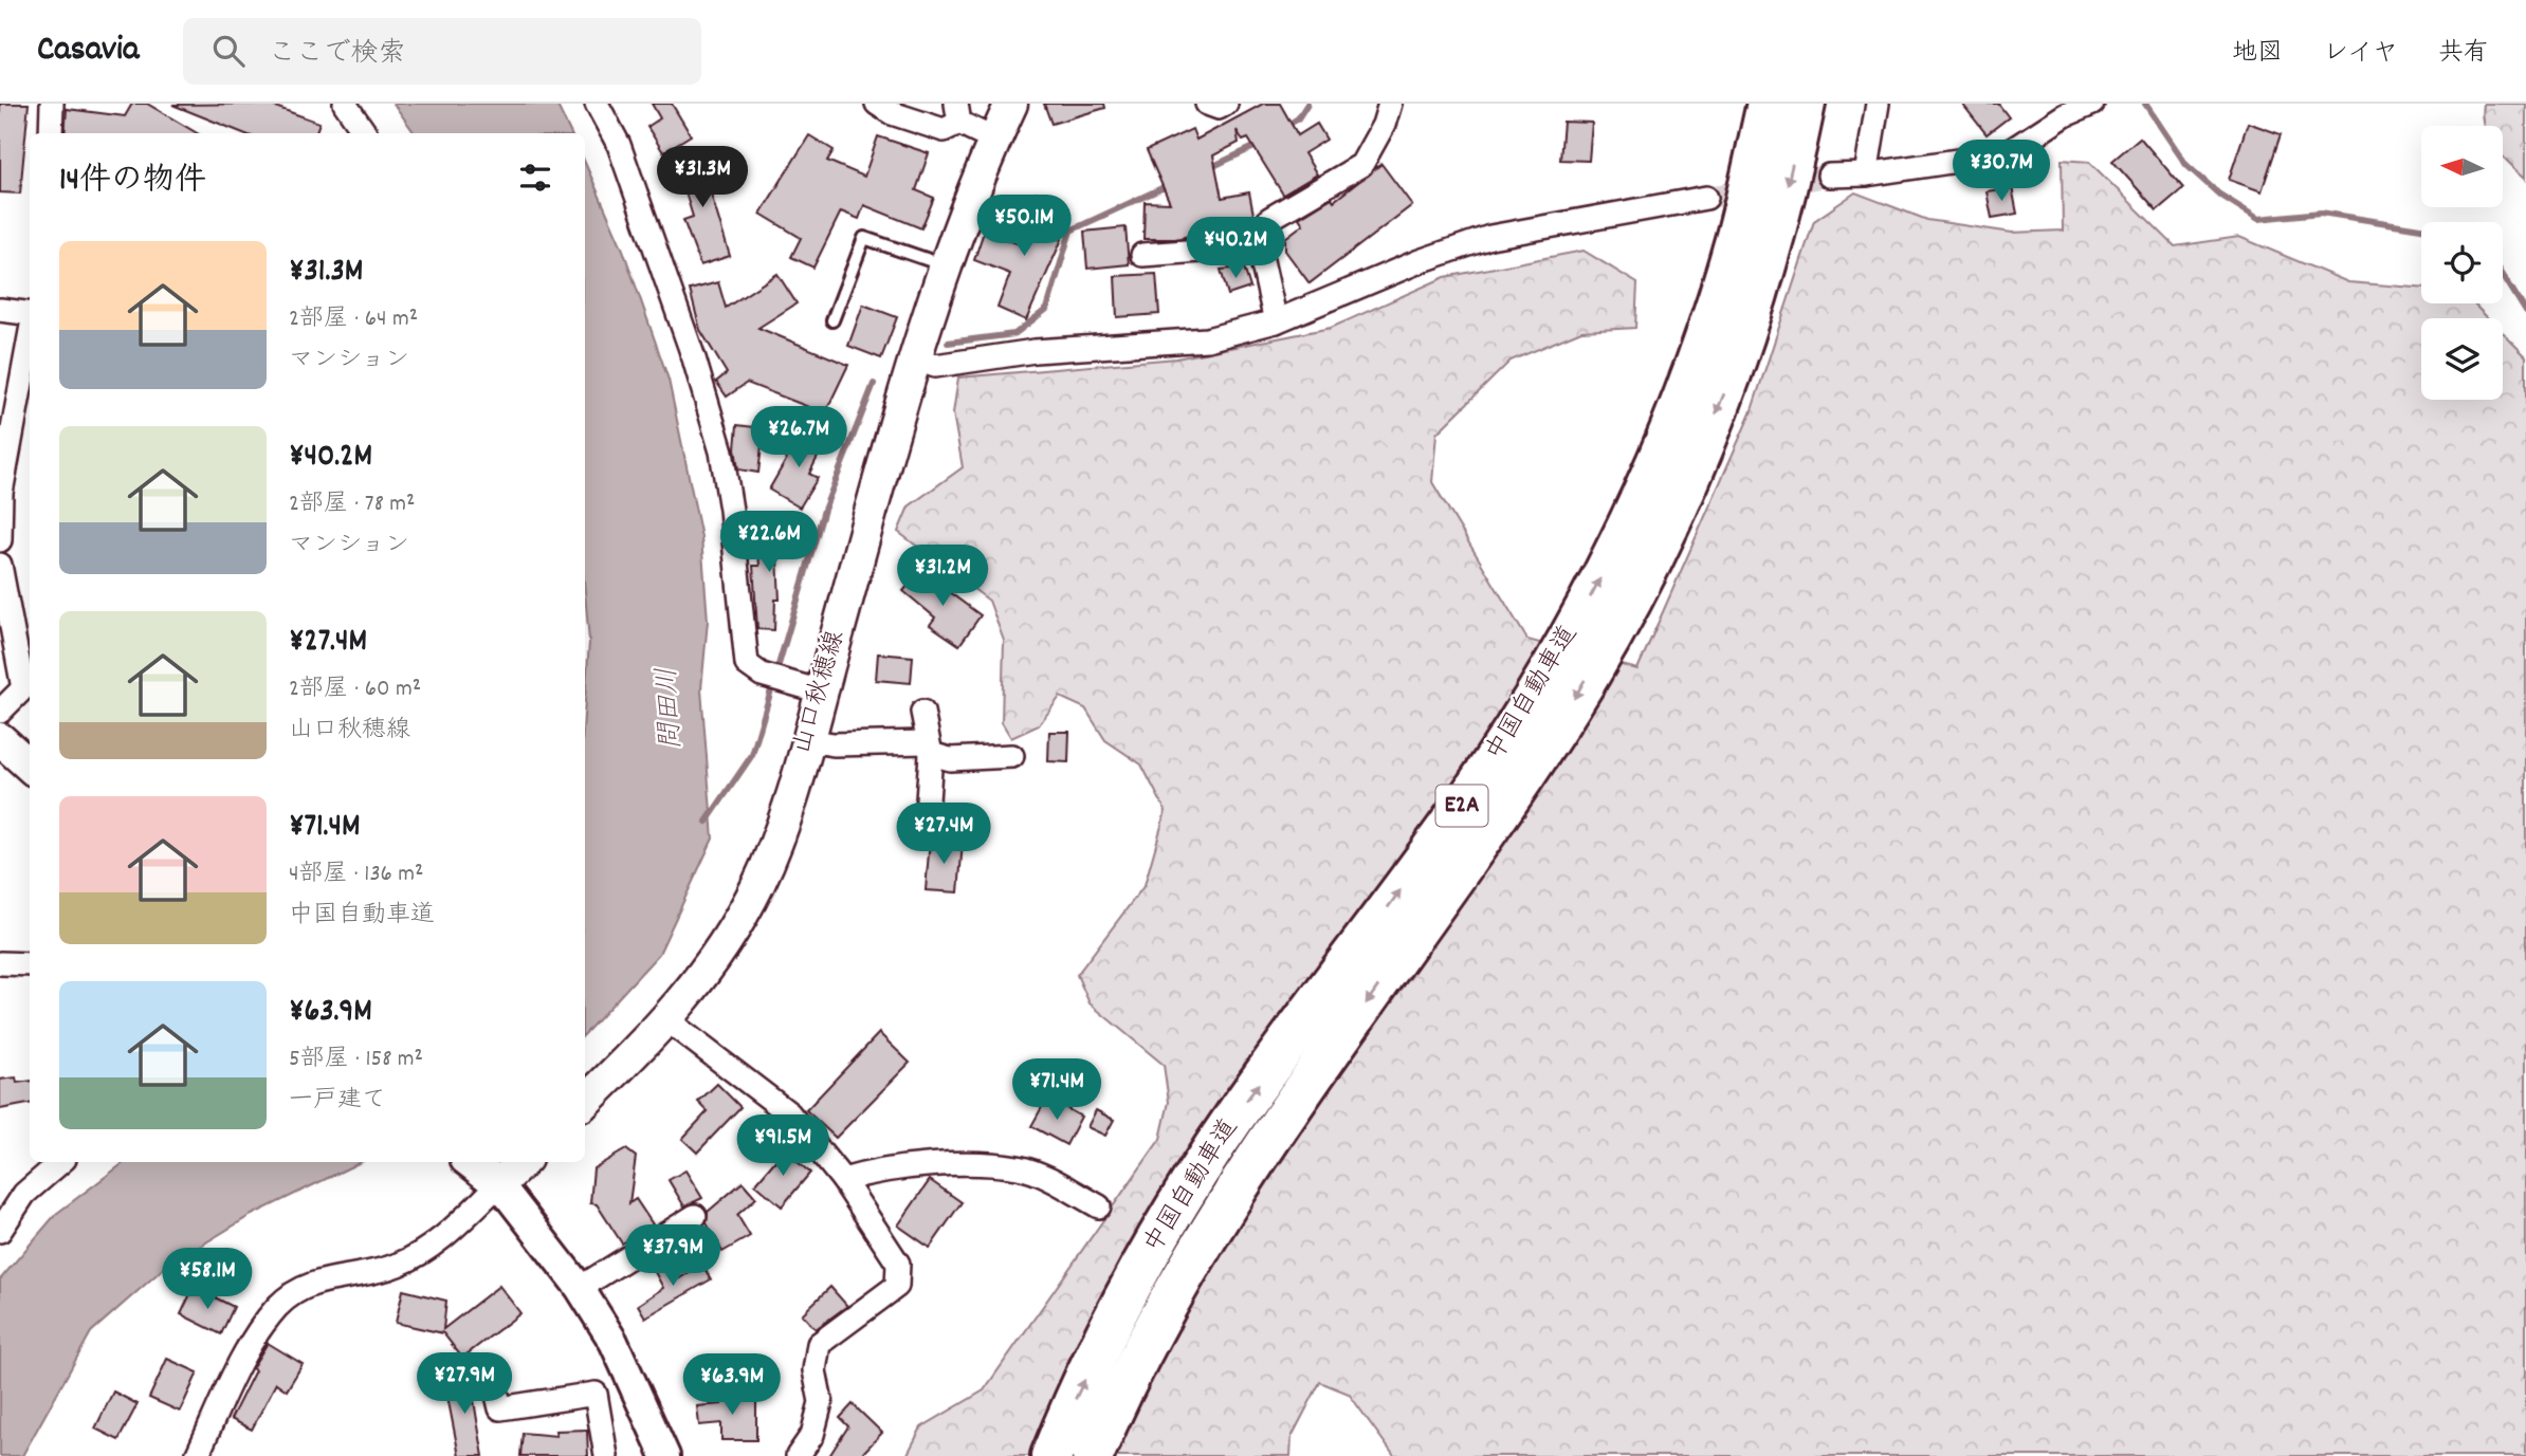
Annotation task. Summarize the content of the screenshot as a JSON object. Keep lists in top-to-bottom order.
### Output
{
  "streets": {
    "highway": ["中国自動車道", "E2A"],
    "main road": ["山口秋穂線"]
  },
  "water": ["問田川"],
  "north": "left",
  "page": {
    "header": "Casavia",
    "search": "ここで検索",
    "nav": ["地図", "レイヤ", "共有"],
    "heading": "14件の物件",
    "price": [
      "¥30.7M",
      "¥31.3M",
      "¥50.1M",
      "¥40.2M",
      "¥26.7M",
      "¥22.6M",
      "¥31.2M",
      "¥27.4M",
      "¥71.4M",
      "¥91.5M",
      "¥37.9M",
      "¥58.1M",
      "¥27.9M",
      "¥63.9M"
    ],
    "list": [
      {
        "name": "¥31.3M",
        "note": "2部屋 · 64 m² · マンション"
      },
      {
        "name": "¥40.2M",
        "note": "2部屋 · 78 m² · マンション"
      },
      {
        "name": "¥27.4M",
        "note": "2部屋 · 60 m² · 山口秋穂線"
      },
      {
        "name": "¥71.4M",
        "note": "4部屋 · 136 m² · 中国自動車道"
      },
      {
        "name": "¥63.9M",
        "note": "5部屋 · 158 m² · 一戸建て"
      }
    ]
  }
}
